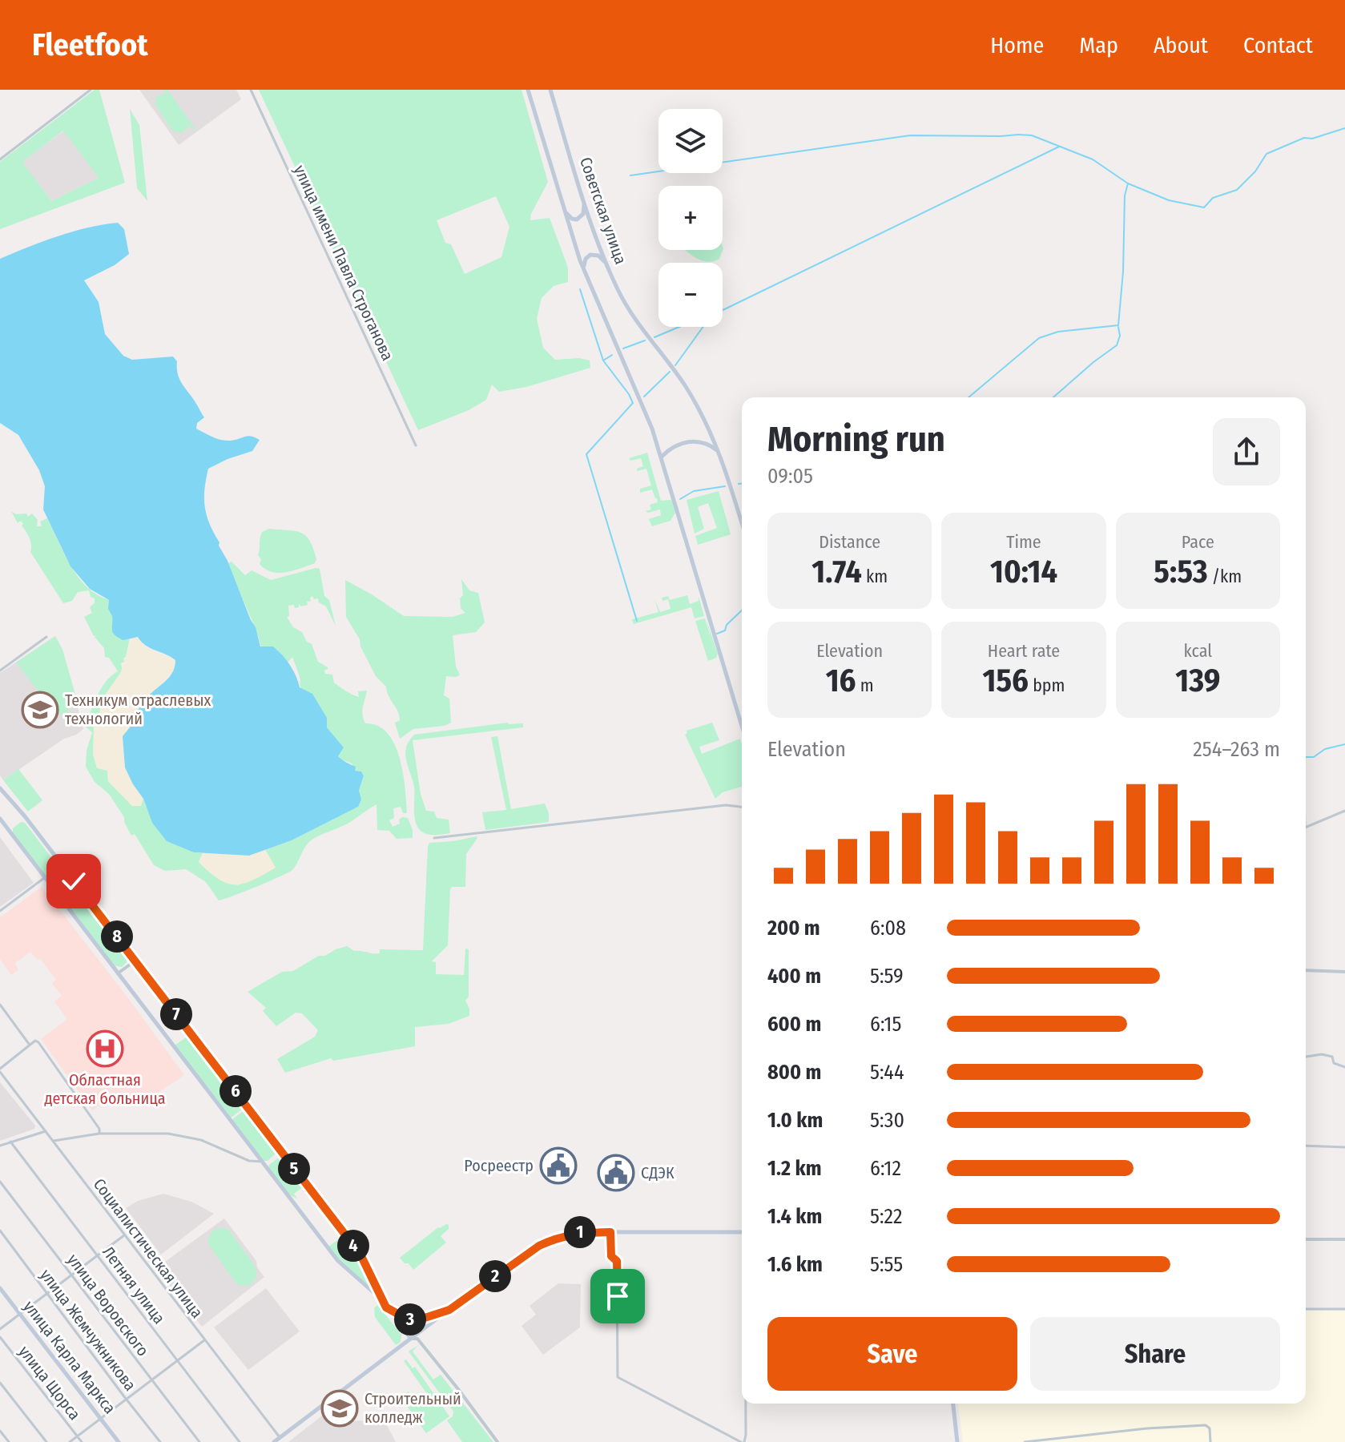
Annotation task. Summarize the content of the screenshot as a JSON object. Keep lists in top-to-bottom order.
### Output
{
  "streets": {
    "main road": ["Советская улица", "улица Карла Маркса"],
    "street": [
      "улица имени Павла Строганова",
      "Социалистическая улица",
      "Летняя улица",
      "улица Воровского",
      "улица Жемчужникова",
      "улица Щорса"
    ]
  },
  "places": {
    "school or university": ["Техникум отраслевых технологий", "Строительный колледж"],
    "hospital": ["Областная детская больница"],
    "public building": ["Росреестр", "СДЭК"]
  },
  "page": {
    "header": "Fleetfoot",
    "nav": [
      "Home",
      "Map",
      "About",
      "Contact"
    ],
    "map_buttons": ["+", "−"],
    "heading": ["Morning run", "09:05"],
    "stats": [
      ["Distance", "1.74 km"],
      ["Time", "10:14"],
      ["Pace", "5:53 /km"],
      ["Elevation", "16 m"],
      ["Heart rate", "156 bpm"],
      ["kcal", "139"]
    ],
    "chart": ["Elevation", "254–263 m"],
    "list": [
      {
        "name": "200 m",
        "note": "6:08"
      },
      {
        "name": "400 m",
        "note": "5:59"
      },
      {
        "name": "600 m",
        "note": "6:15"
      },
      {
        "name": "800 m",
        "note": "5:44"
      },
      {
        "name": "1.0 km",
        "note": "5:30"
      },
      {
        "name": "1.2 km",
        "note": "6:12"
      },
      {
        "name": "1.4 km",
        "note": "5:22"
      },
      {
        "name": "1.6 km",
        "note": "5:55"
      }
    ],
    "pins": [
      "8",
      "7",
      "6",
      "5",
      "1",
      "4",
      "2",
      "3"
    ],
    "buttons": ["Save", "Share"]
  }
}
